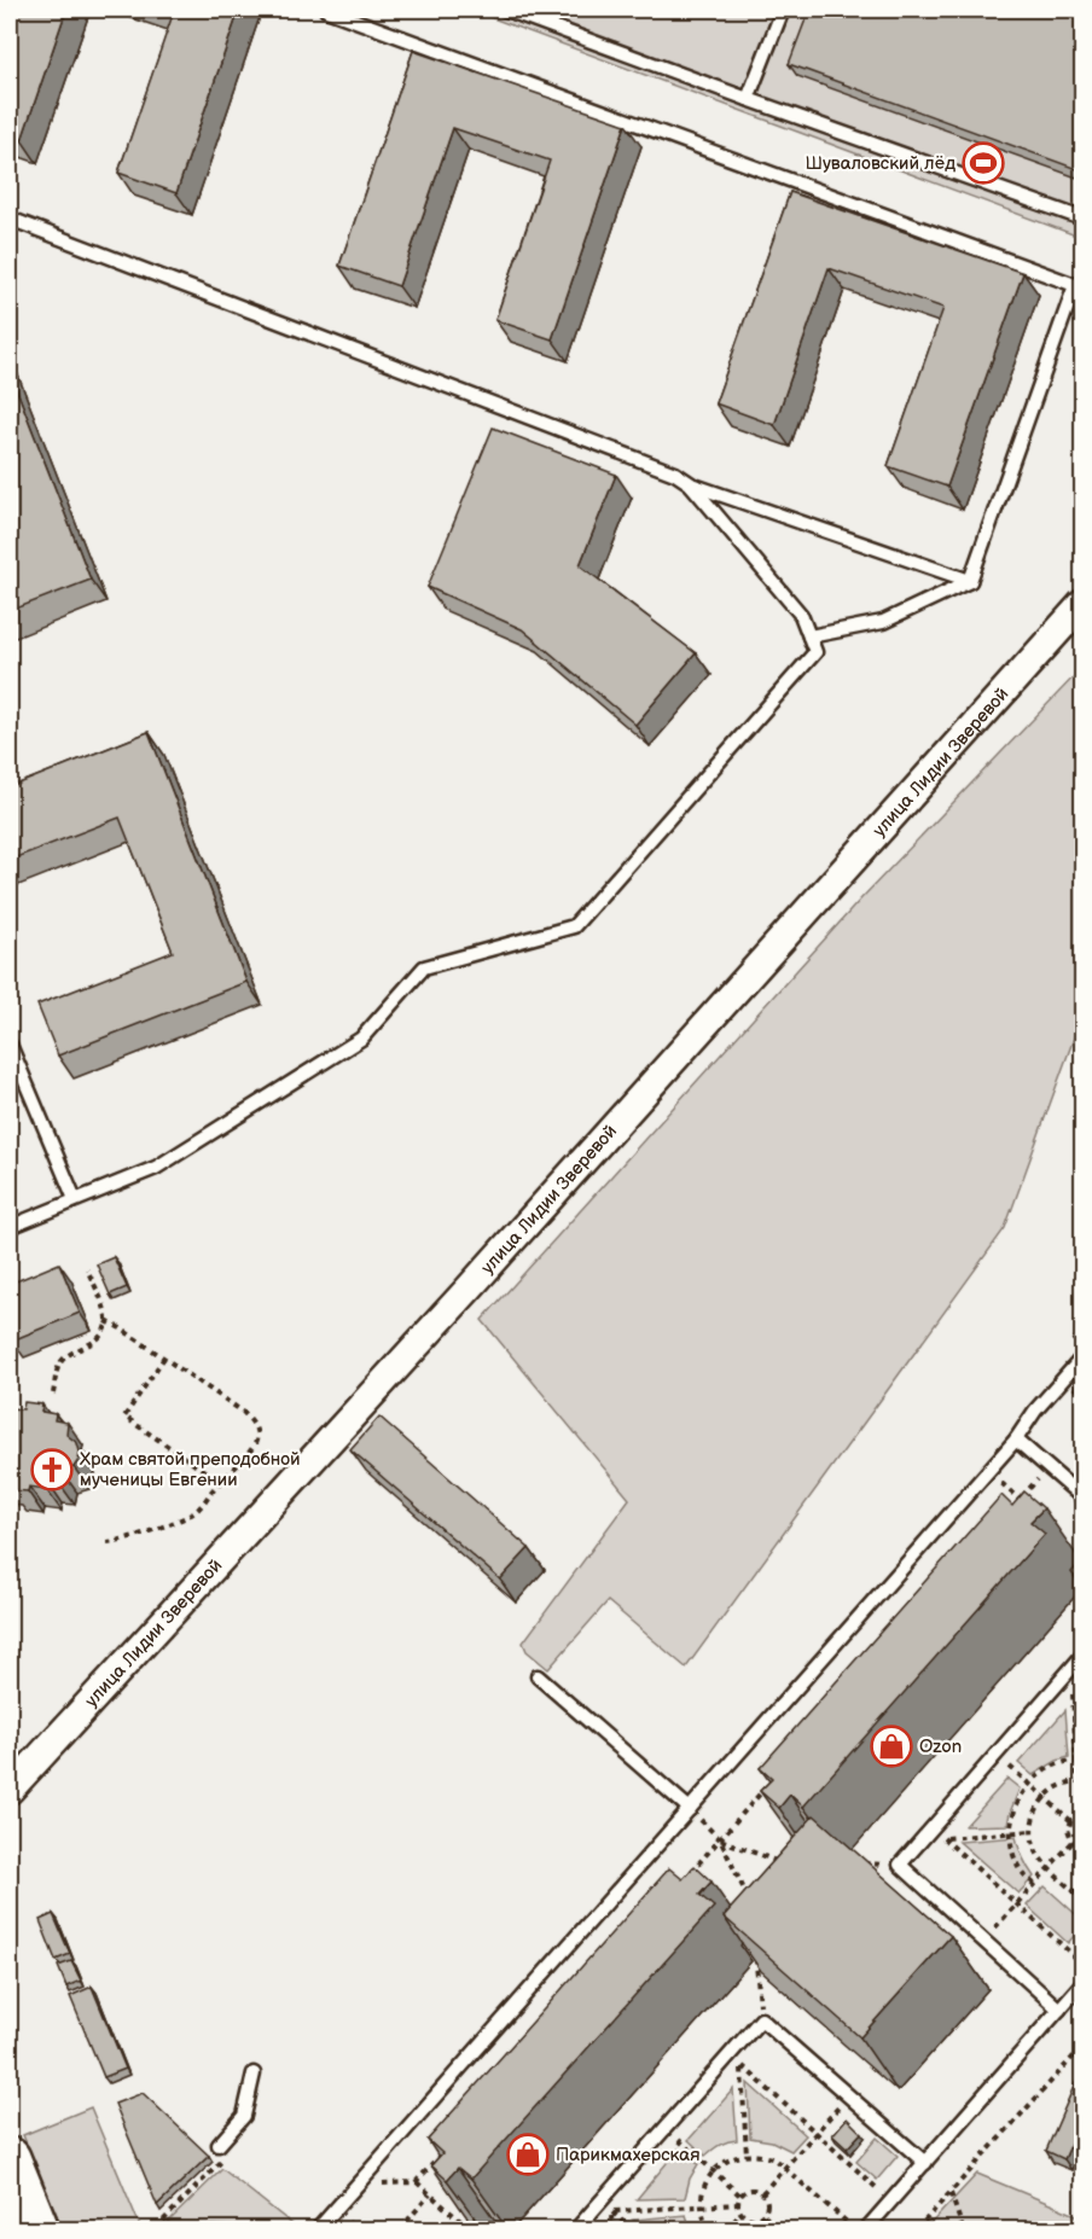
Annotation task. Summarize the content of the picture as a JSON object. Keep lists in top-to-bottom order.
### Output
{
  "streets": {
    "street": ["улица Лидии Зверевой"]
  },
  "places": {
    "sports": ["Шуваловский лёд"],
    "church": ["Храм святой преподобной мученицы Евгении"],
    "shop": ["Ozon", "Парикмахерская"]
  }
}
